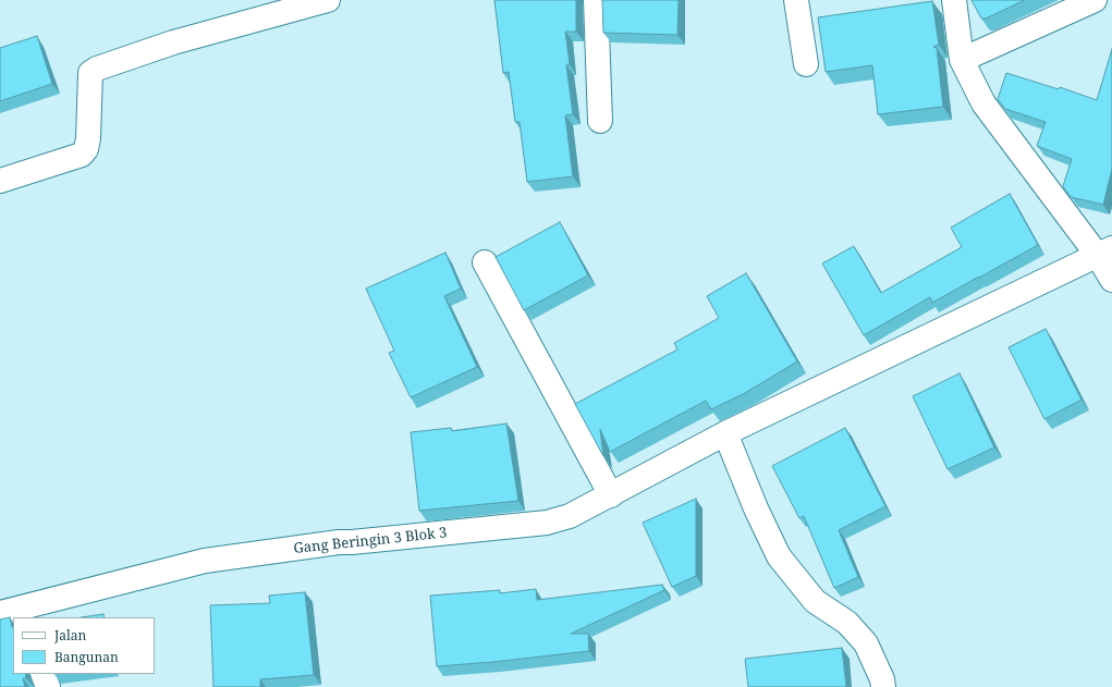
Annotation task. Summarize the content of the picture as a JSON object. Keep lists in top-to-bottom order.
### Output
{
  "streets": {
    "street": ["Gang Beringin 3 Blok 3"]
  },
  "legend": ["Jalan", "Bangunan"]
}
